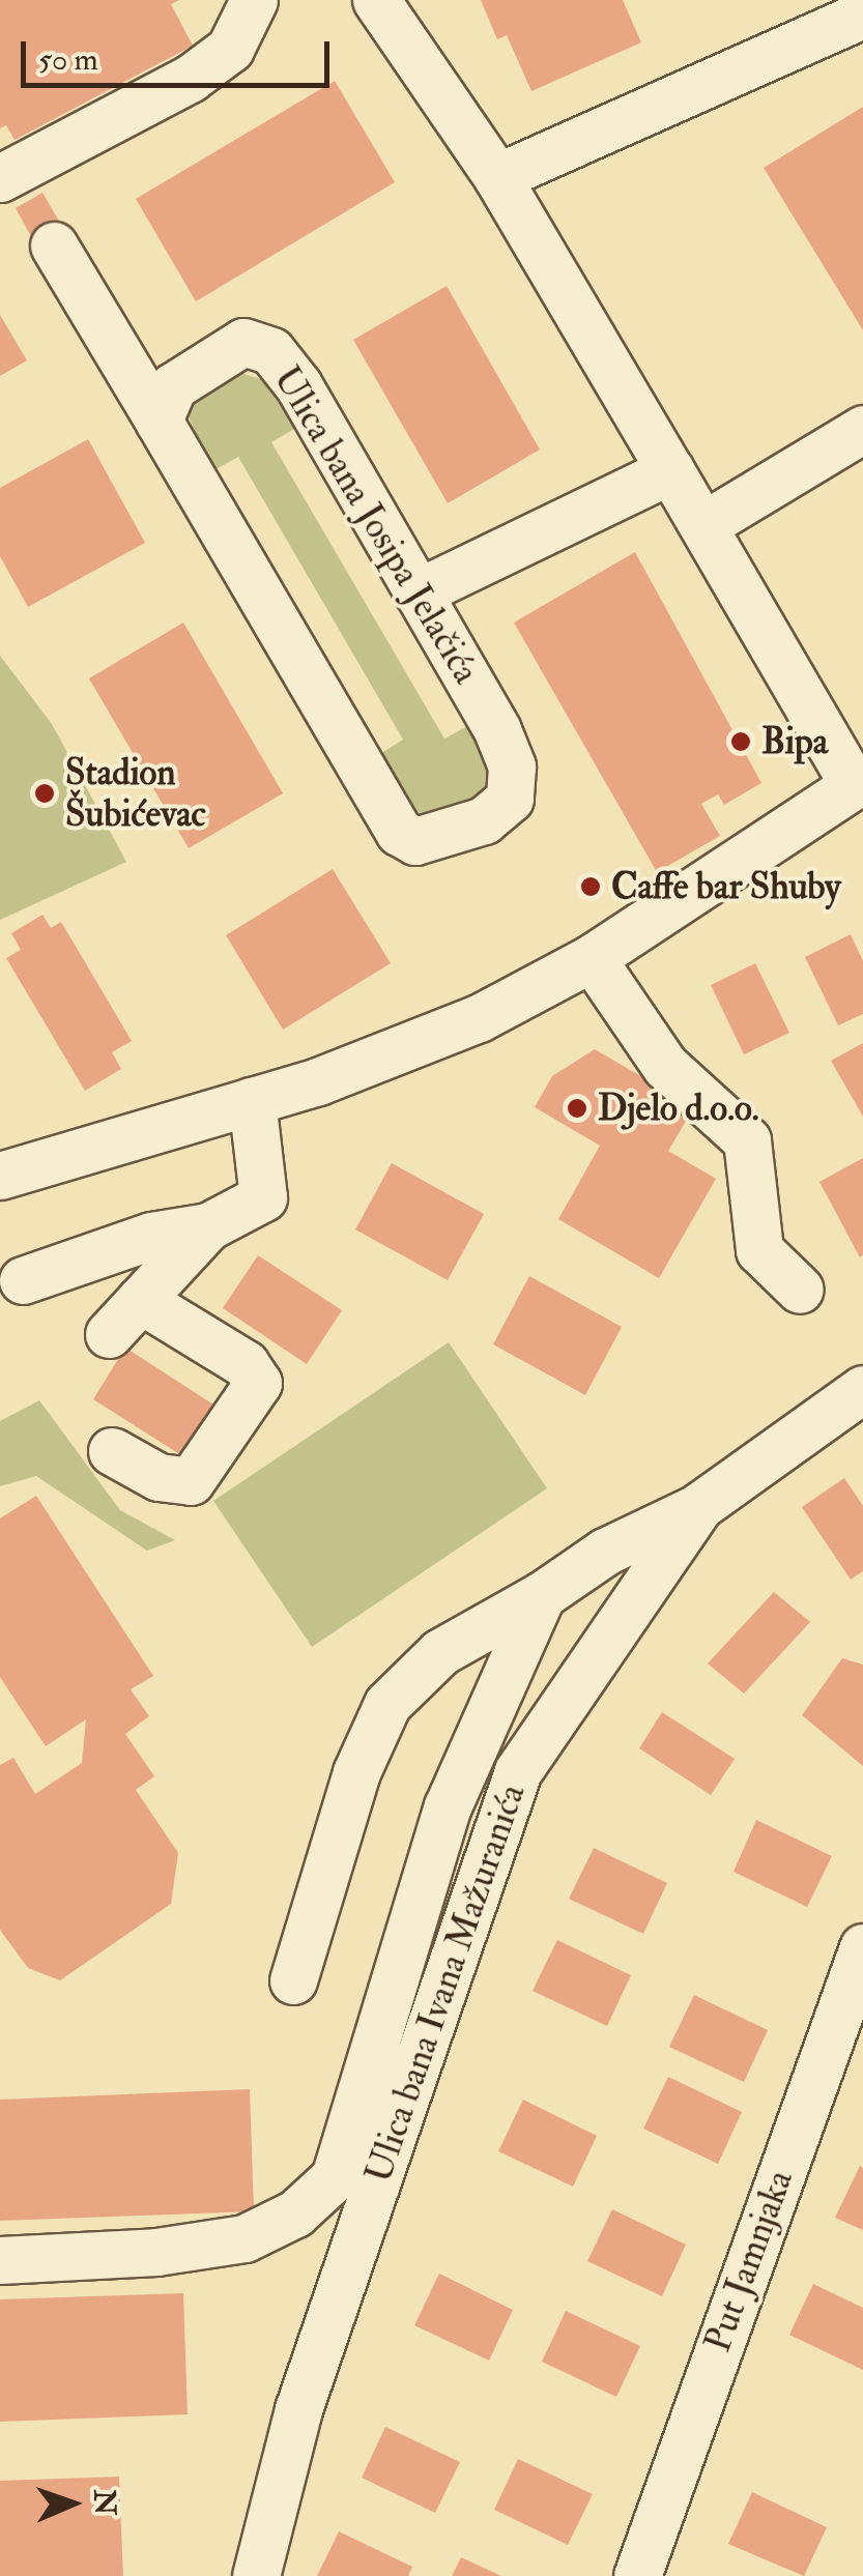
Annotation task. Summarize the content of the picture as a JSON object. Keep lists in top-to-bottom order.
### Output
{
  "streets": {
    "street": ["Ulica bana Josipa Jelačića", "Ulica bana Ivana Mažuranića", "Put Jamnjaka"]
  },
  "places": [
    "Bipa",
    "Stadion Šubićevac",
    "Caffe bar Shuby",
    "Djelo d.o.o."
  ],
  "scale_bar": "50 m",
  "north": "right"
}
